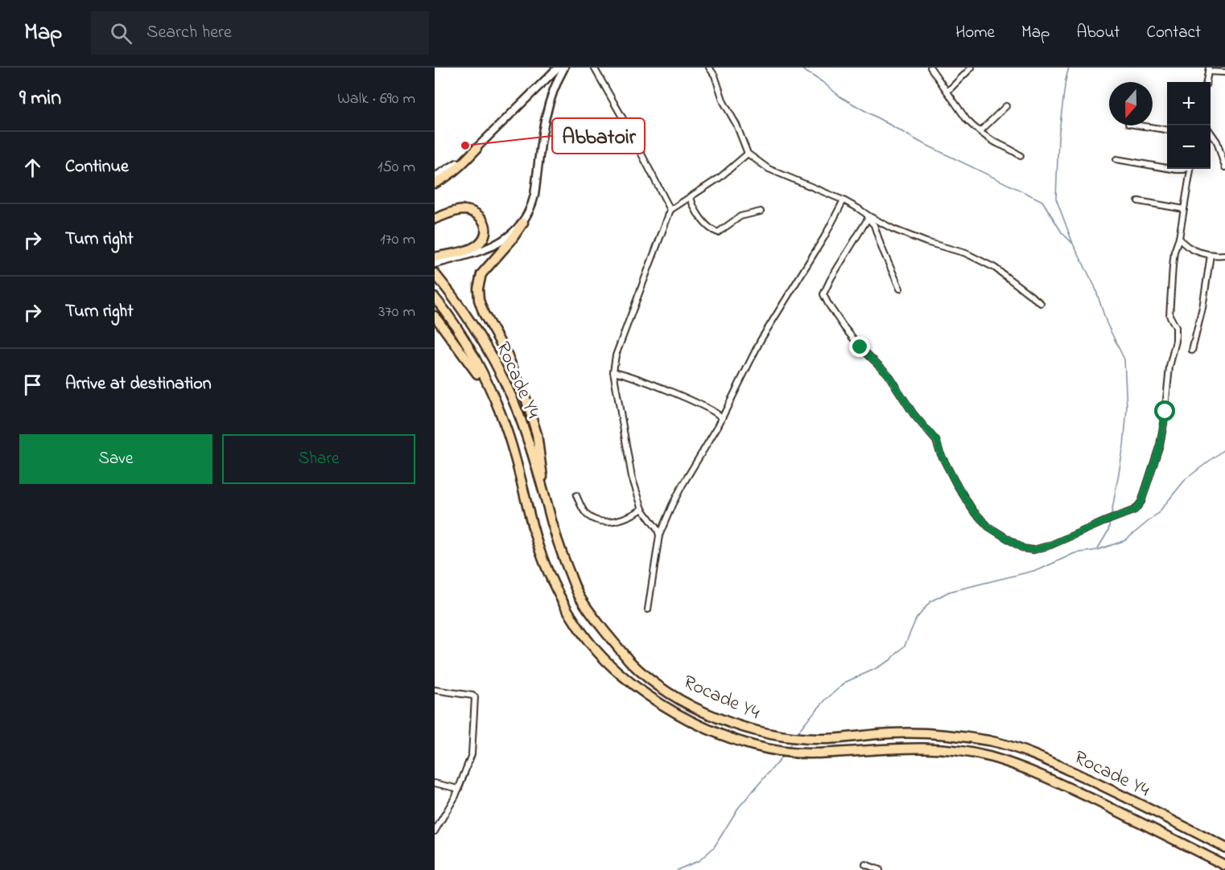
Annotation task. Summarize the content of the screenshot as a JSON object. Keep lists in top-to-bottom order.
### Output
{
  "streets": {
    "highway": ["Rocade Y4"]
  },
  "places": ["Abbatoir"],
  "north": "bottom",
  "page": {
    "header": "Map",
    "search": "Search here",
    "nav": [
      "Home",
      "Map",
      "About",
      "Contact"
    ],
    "heading": ["9 min", "Walk · 690 m"],
    "map_buttons": ["+", "−"],
    "list": [
      ["Continue", "150 m"],
      ["Turn right", "170 m"],
      ["Turn right", "370 m"],
      "Arrive at destination"
    ],
    "buttons": ["Save", "Share"]
  }
}
